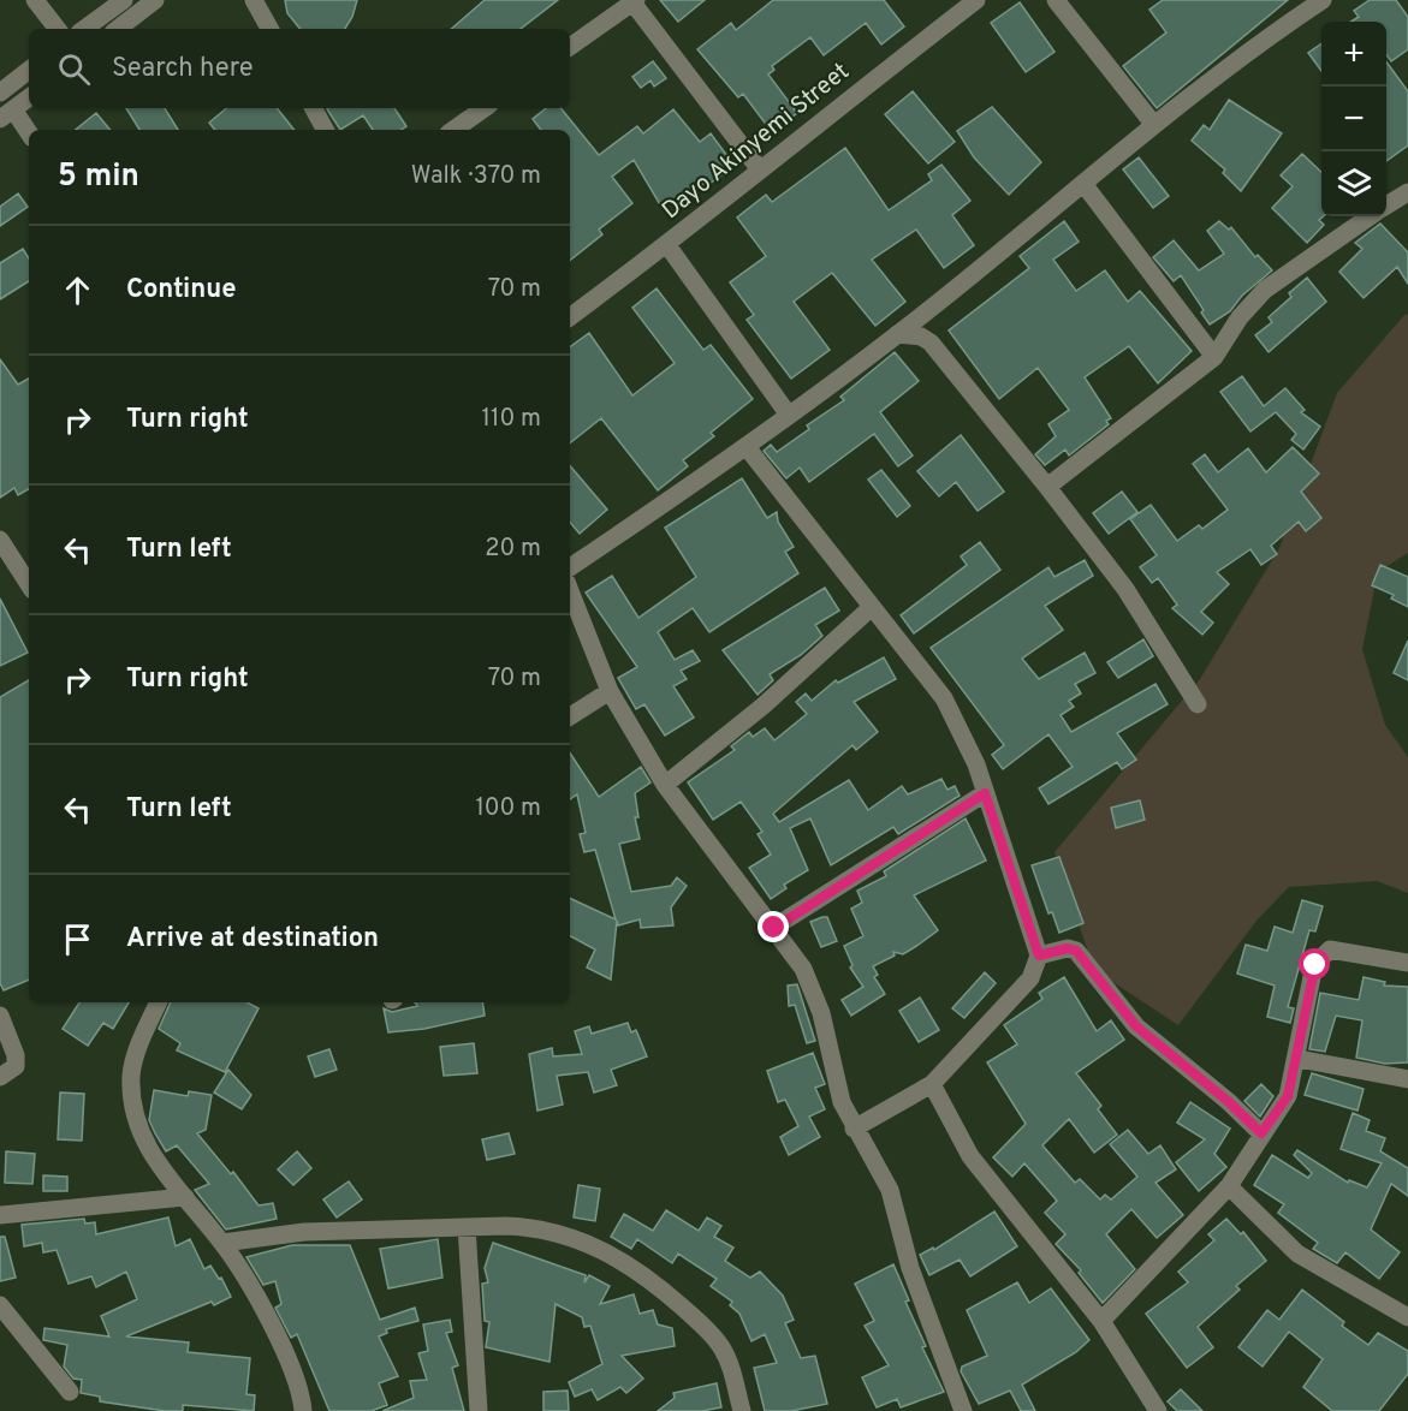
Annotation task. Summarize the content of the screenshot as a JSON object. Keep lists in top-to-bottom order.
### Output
{
  "streets": {
    "street": ["Dayo Akinyemi Street"]
  },
  "page": {
    "map_buttons": ["+", "−"],
    "search": "Search here",
    "heading": ["5 min", "Walk · 370 m"],
    "list": [
      ["Continue", "70 m"],
      ["Turn right", "110 m"],
      ["Turn left", "20 m"],
      ["Turn right", "70 m"],
      ["Turn left", "100 m"],
      "Arrive at destination"
    ]
  }
}
